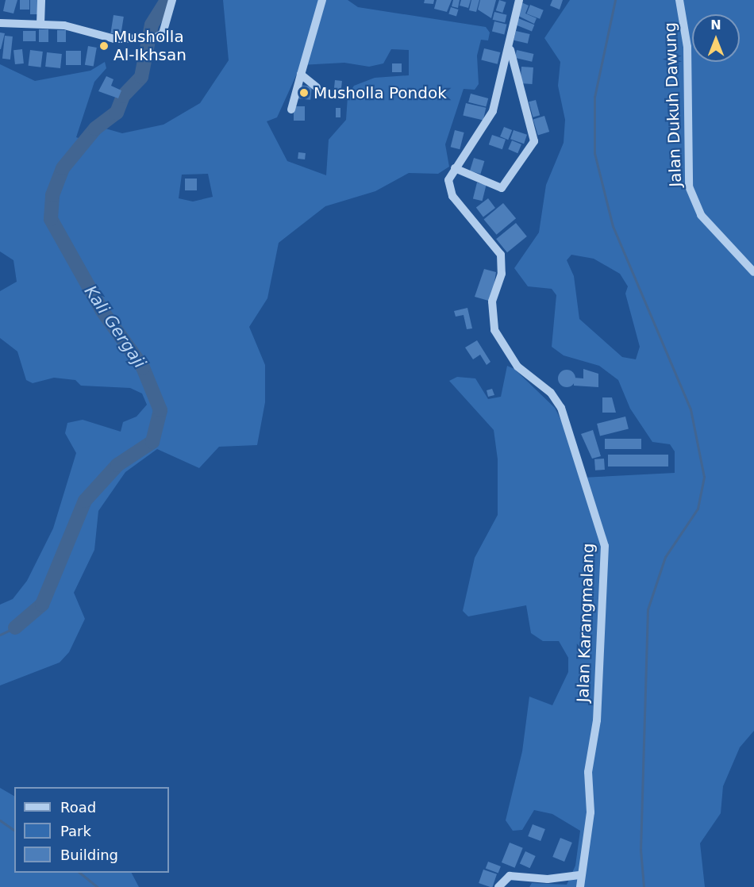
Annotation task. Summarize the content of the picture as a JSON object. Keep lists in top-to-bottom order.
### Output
{
  "streets": {
    "street": ["Jalan Dukuh Dawung", "Jalan Karangmalang"]
  },
  "water": ["Kali Gergaji"],
  "places": ["Musholla Al-Ikhsan", "Musholla Pondok"],
  "legend": ["Road", "Park", "Building"],
  "north": "top"
}
